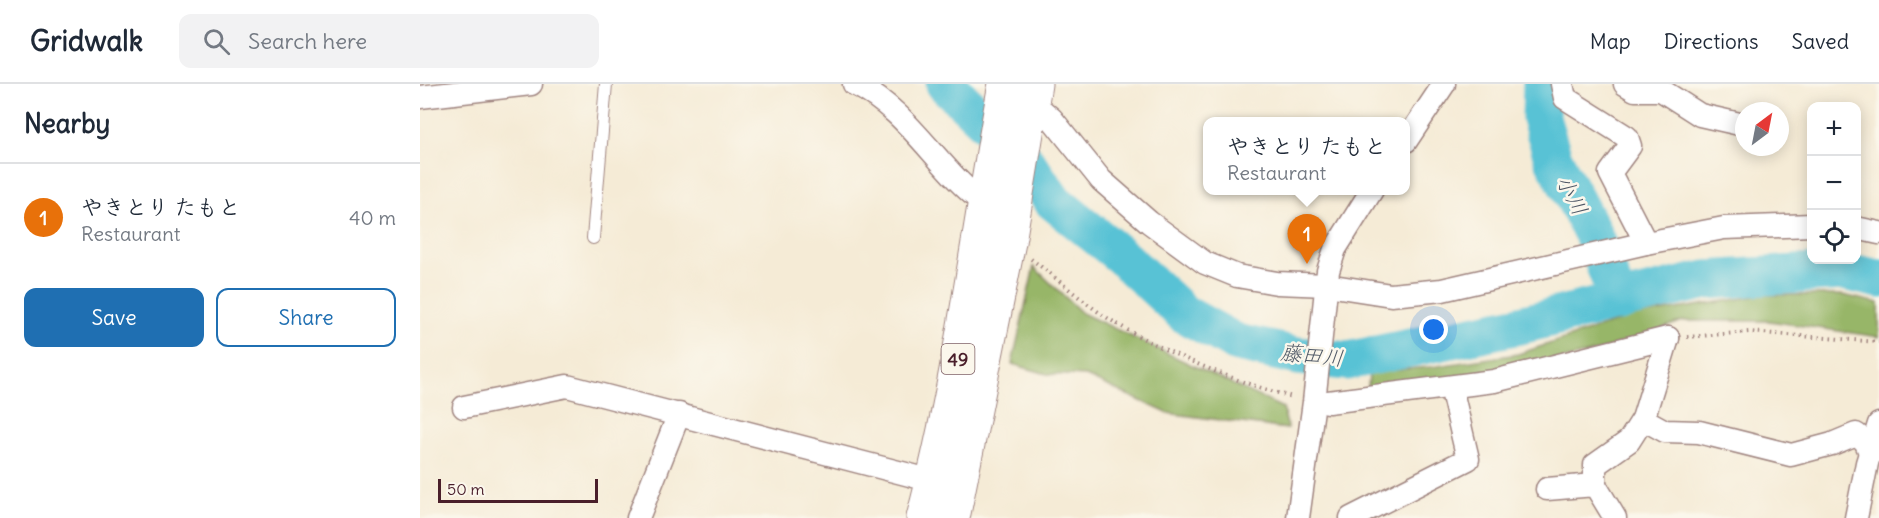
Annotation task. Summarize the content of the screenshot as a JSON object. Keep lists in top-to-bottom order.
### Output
{
  "streets": {
    "highway": ["49"]
  },
  "water": ["小川", "藤田川"],
  "scale_bar": "50 m",
  "north": "top right",
  "page": {
    "header": "Gridwalk",
    "search": "Search here",
    "nav": ["Map", "Directions", "Saved"],
    "heading": "Nearby",
    "map_buttons": ["+", "−"],
    "popup": ["やきとり たもと", "Restaurant"],
    "list": [
      {
        "mark": "1",
        "name": "やきとり たもと",
        "note": "Restaurant",
        "value": "40 m"
      }
    ],
    "pins": "1",
    "buttons": ["Save", "Share"],
    "scale": "50 m"
  }
}
